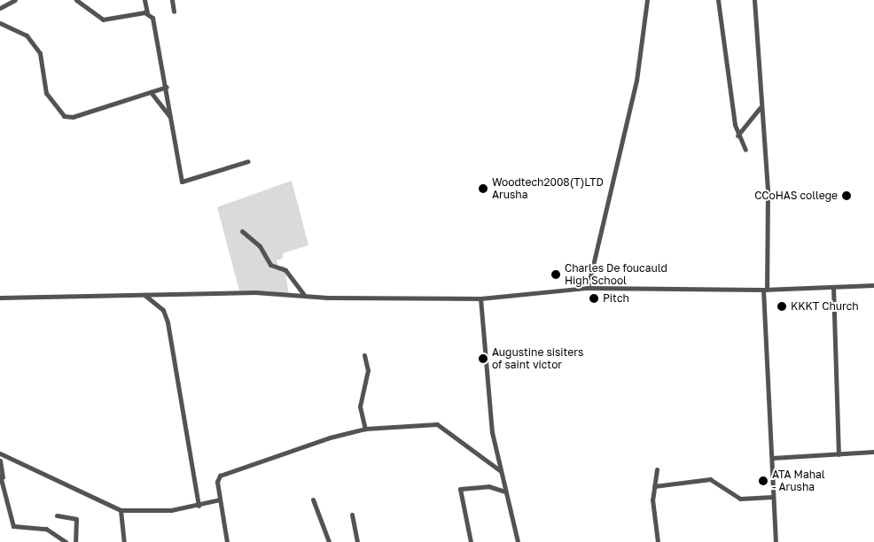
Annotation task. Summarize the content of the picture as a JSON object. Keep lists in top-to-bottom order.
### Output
{
  "places": [
    "Woodtech2008(T)LTD Arusha",
    "CCoHAS college",
    "Charles De foucauld High School",
    "Pitch",
    "KKKT Church",
    "Augustine sisiters of saint victor",
    "ATA Mahal - Arusha"
  ]
}
